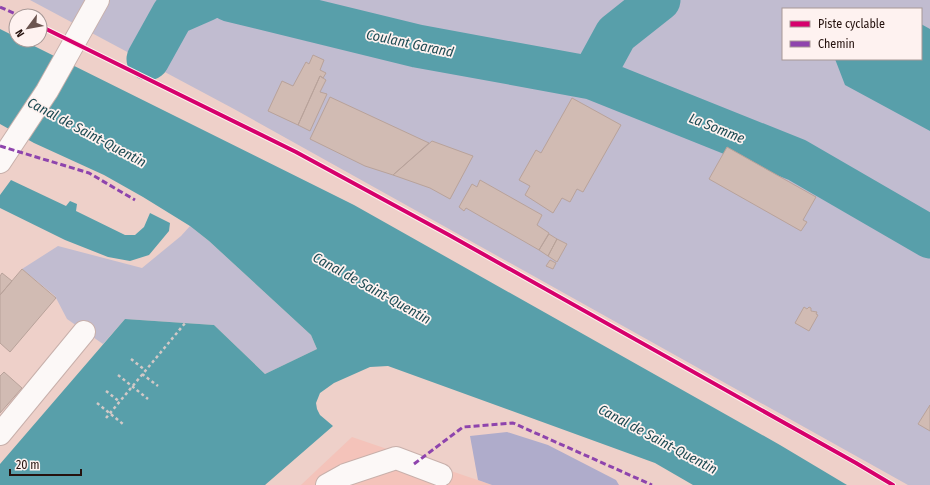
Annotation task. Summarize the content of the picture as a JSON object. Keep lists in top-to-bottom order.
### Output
{
  "water": ["Coulant Garand", "La Somme", "Canal de Saint-Quentin"],
  "legend": ["Piste cyclable", "Chemin"],
  "scale_bar": "20 m",
  "north": "bottom left"
}
